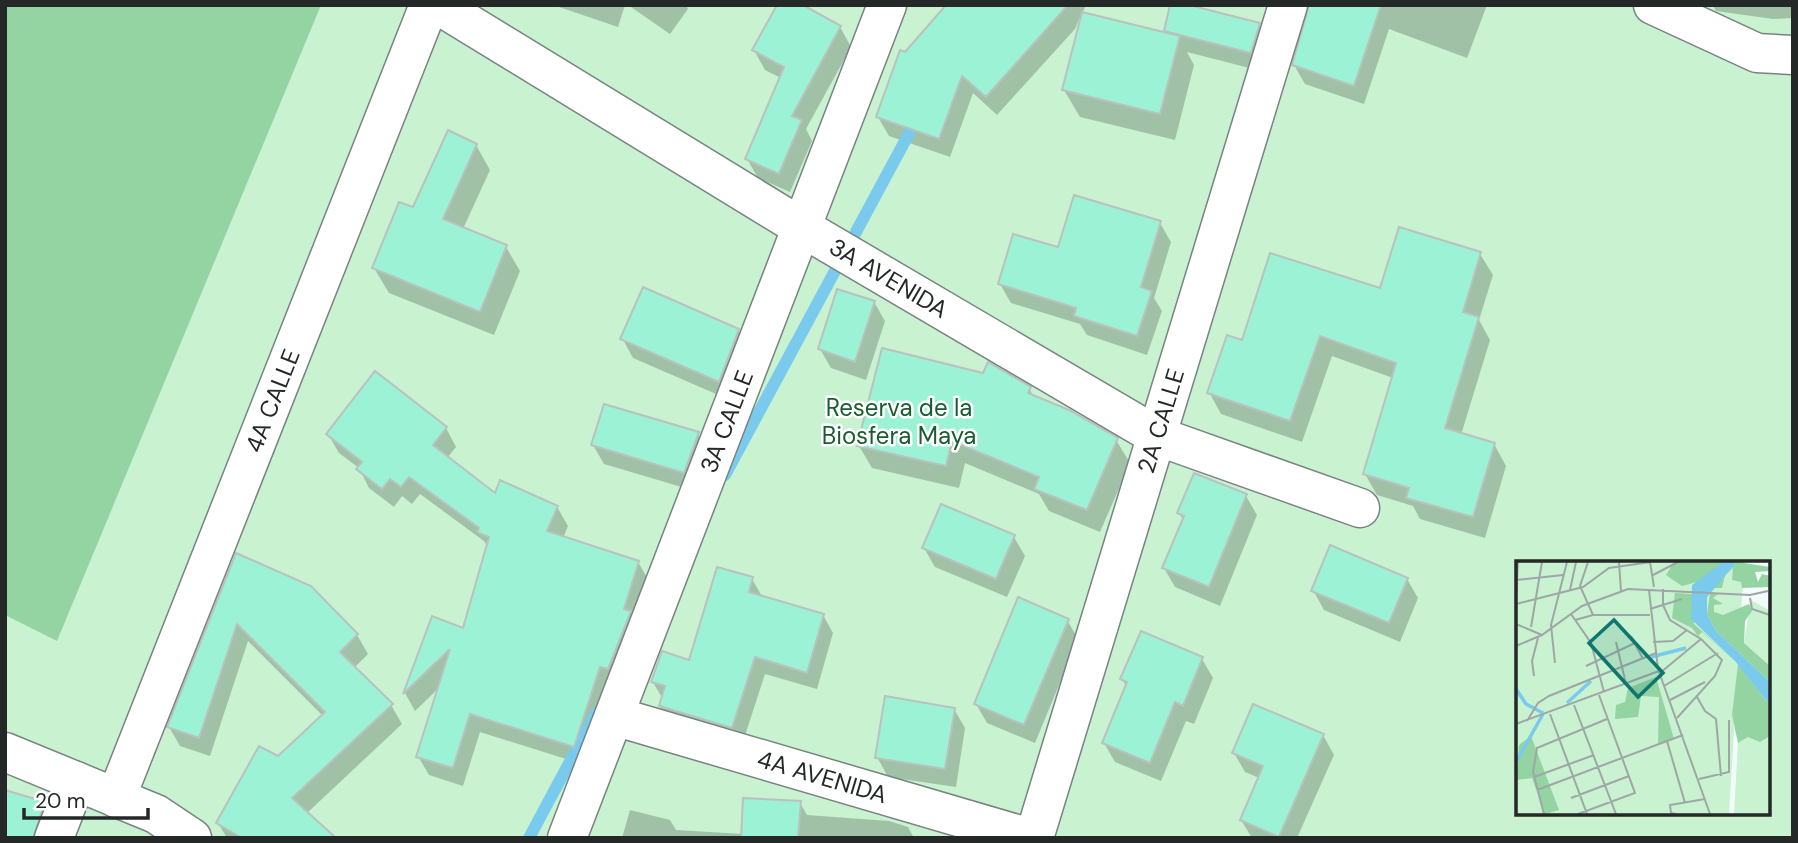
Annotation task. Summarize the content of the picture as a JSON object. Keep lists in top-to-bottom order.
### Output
{
  "streets": {
    "street": [
      "3A AVENIDA",
      "4A CALLE",
      "3A CALLE",
      "2A CALLE",
      "4A AVENIDA"
    ]
  },
  "crossings": [
    ["3A AVENIDA", "3A CALLE"],
    ["3A AVENIDA", "2A CALLE"],
    ["3A CALLE", "4A AVENIDA"],
    ["2A CALLE", "4A AVENIDA"]
  ],
  "parks": ["Reserva de la Biosfera Maya"],
  "scale_bar": "20 m"
}
